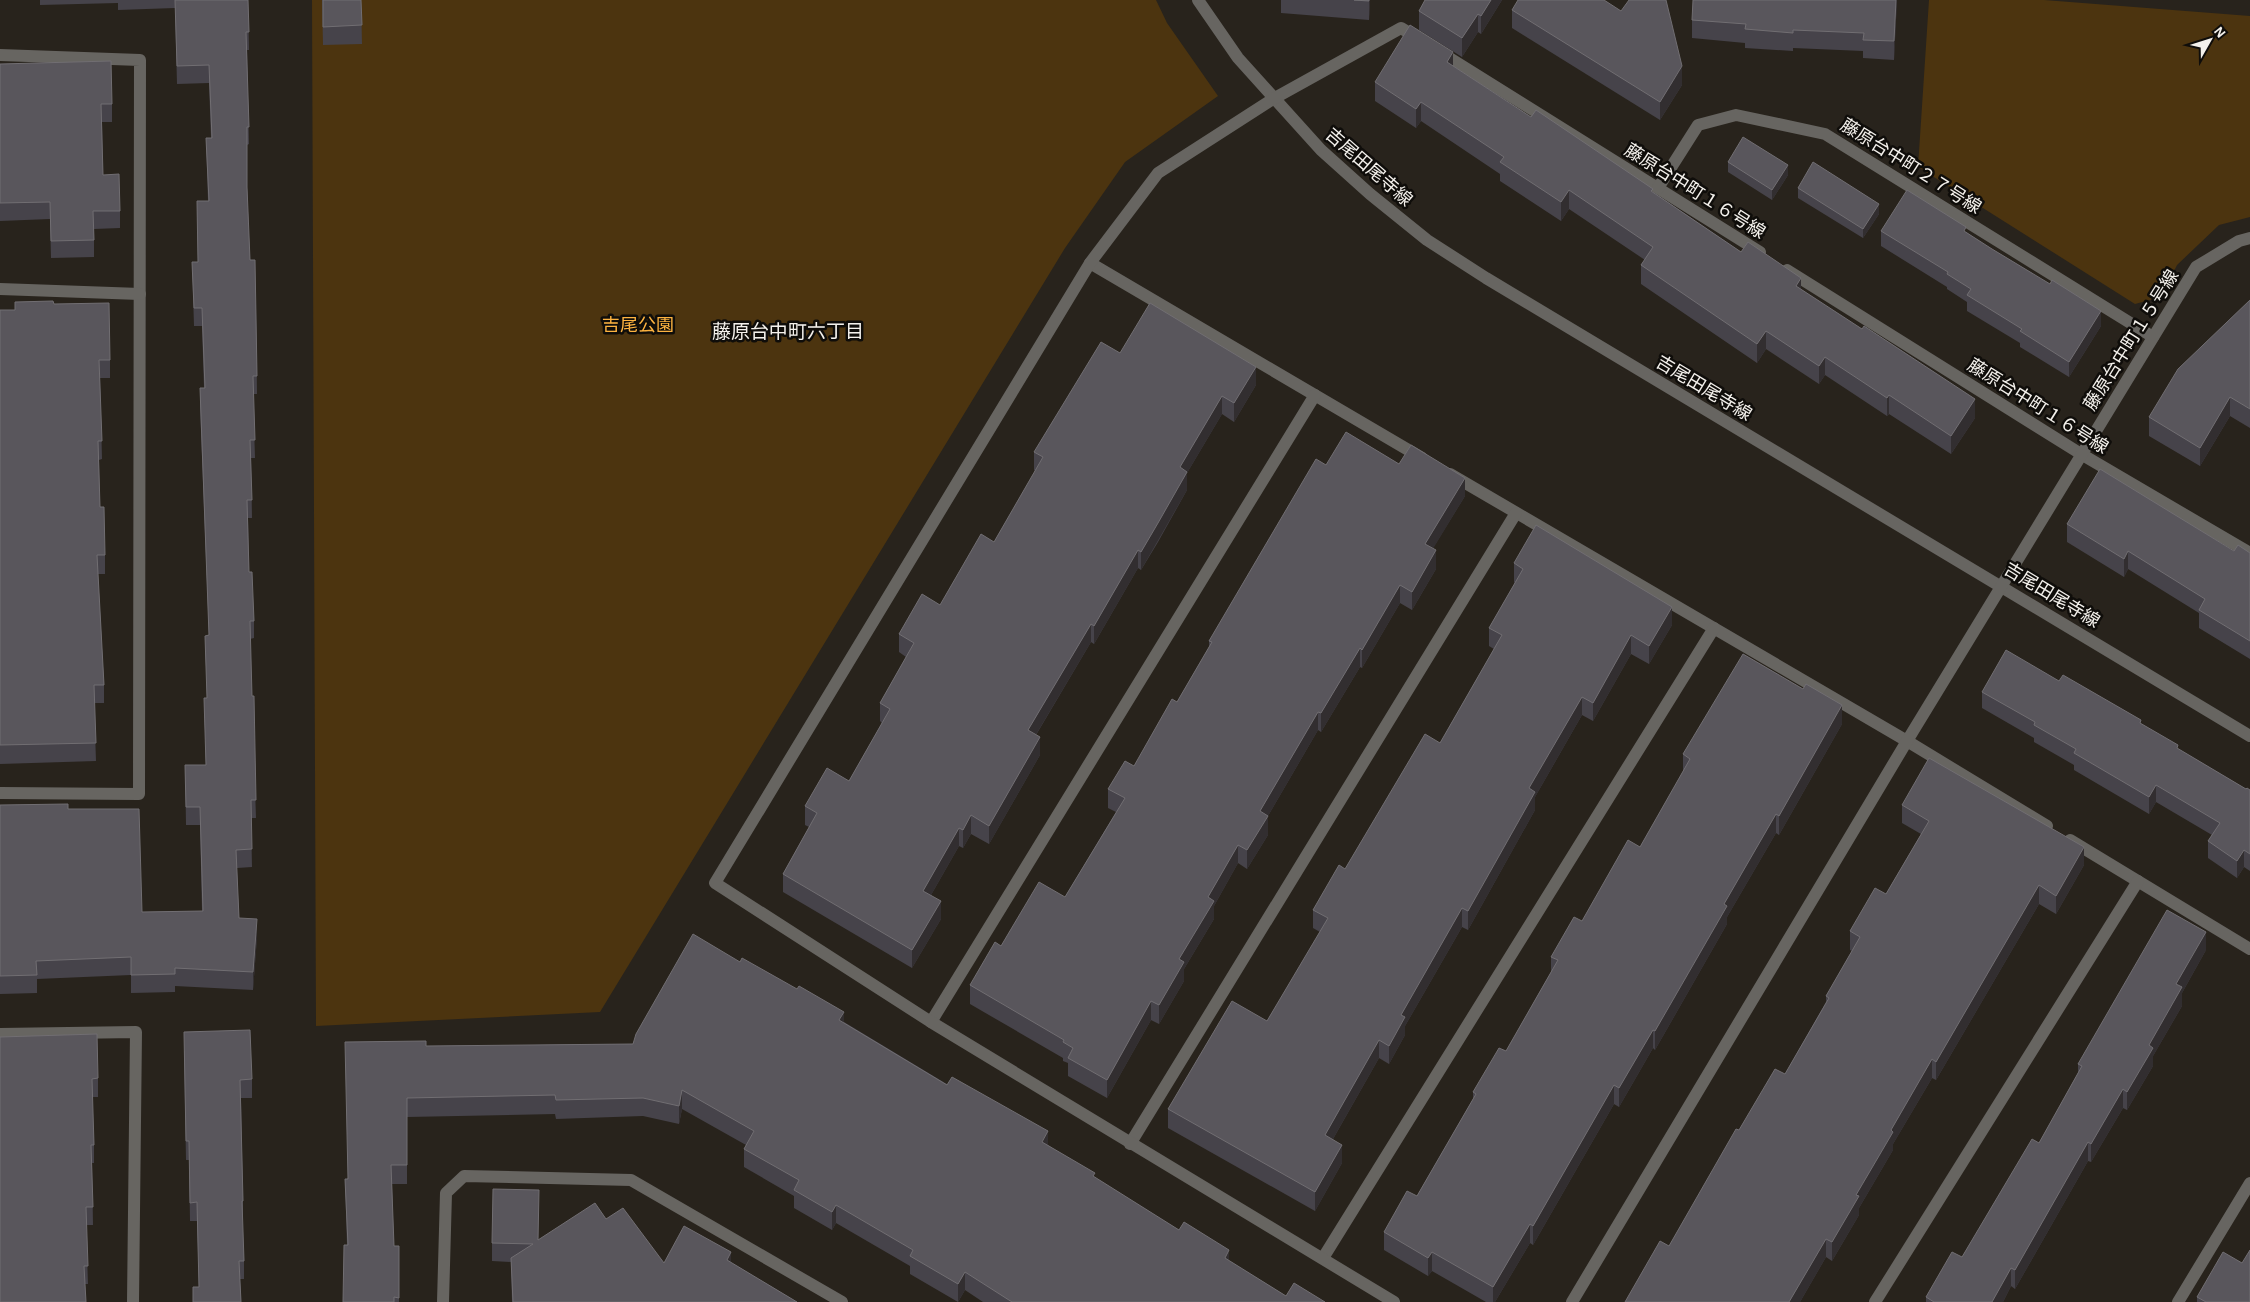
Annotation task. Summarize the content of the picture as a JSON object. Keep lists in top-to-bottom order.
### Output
{
  "streets": {
    "street": [
      "藤原台中町２７号線",
      "吉尾田尾寺線",
      "藤原台中町１６号線",
      "藤原台中町１５号線"
    ]
  },
  "crossings": [
    ["藤原台中町２７号線", "藤原台中町１６号線"],
    ["藤原台中町２７号線", "藤原台中町１５号線"],
    ["吉尾田尾寺線", "藤原台中町１６号線"],
    ["吉尾田尾寺線", "藤原台中町１５号線"],
    ["藤原台中町１６号線", "藤原台中町１５号線"]
  ],
  "districts": ["藤原台中町六丁目"],
  "parks": ["吉尾公園"],
  "north": "top right"
}
